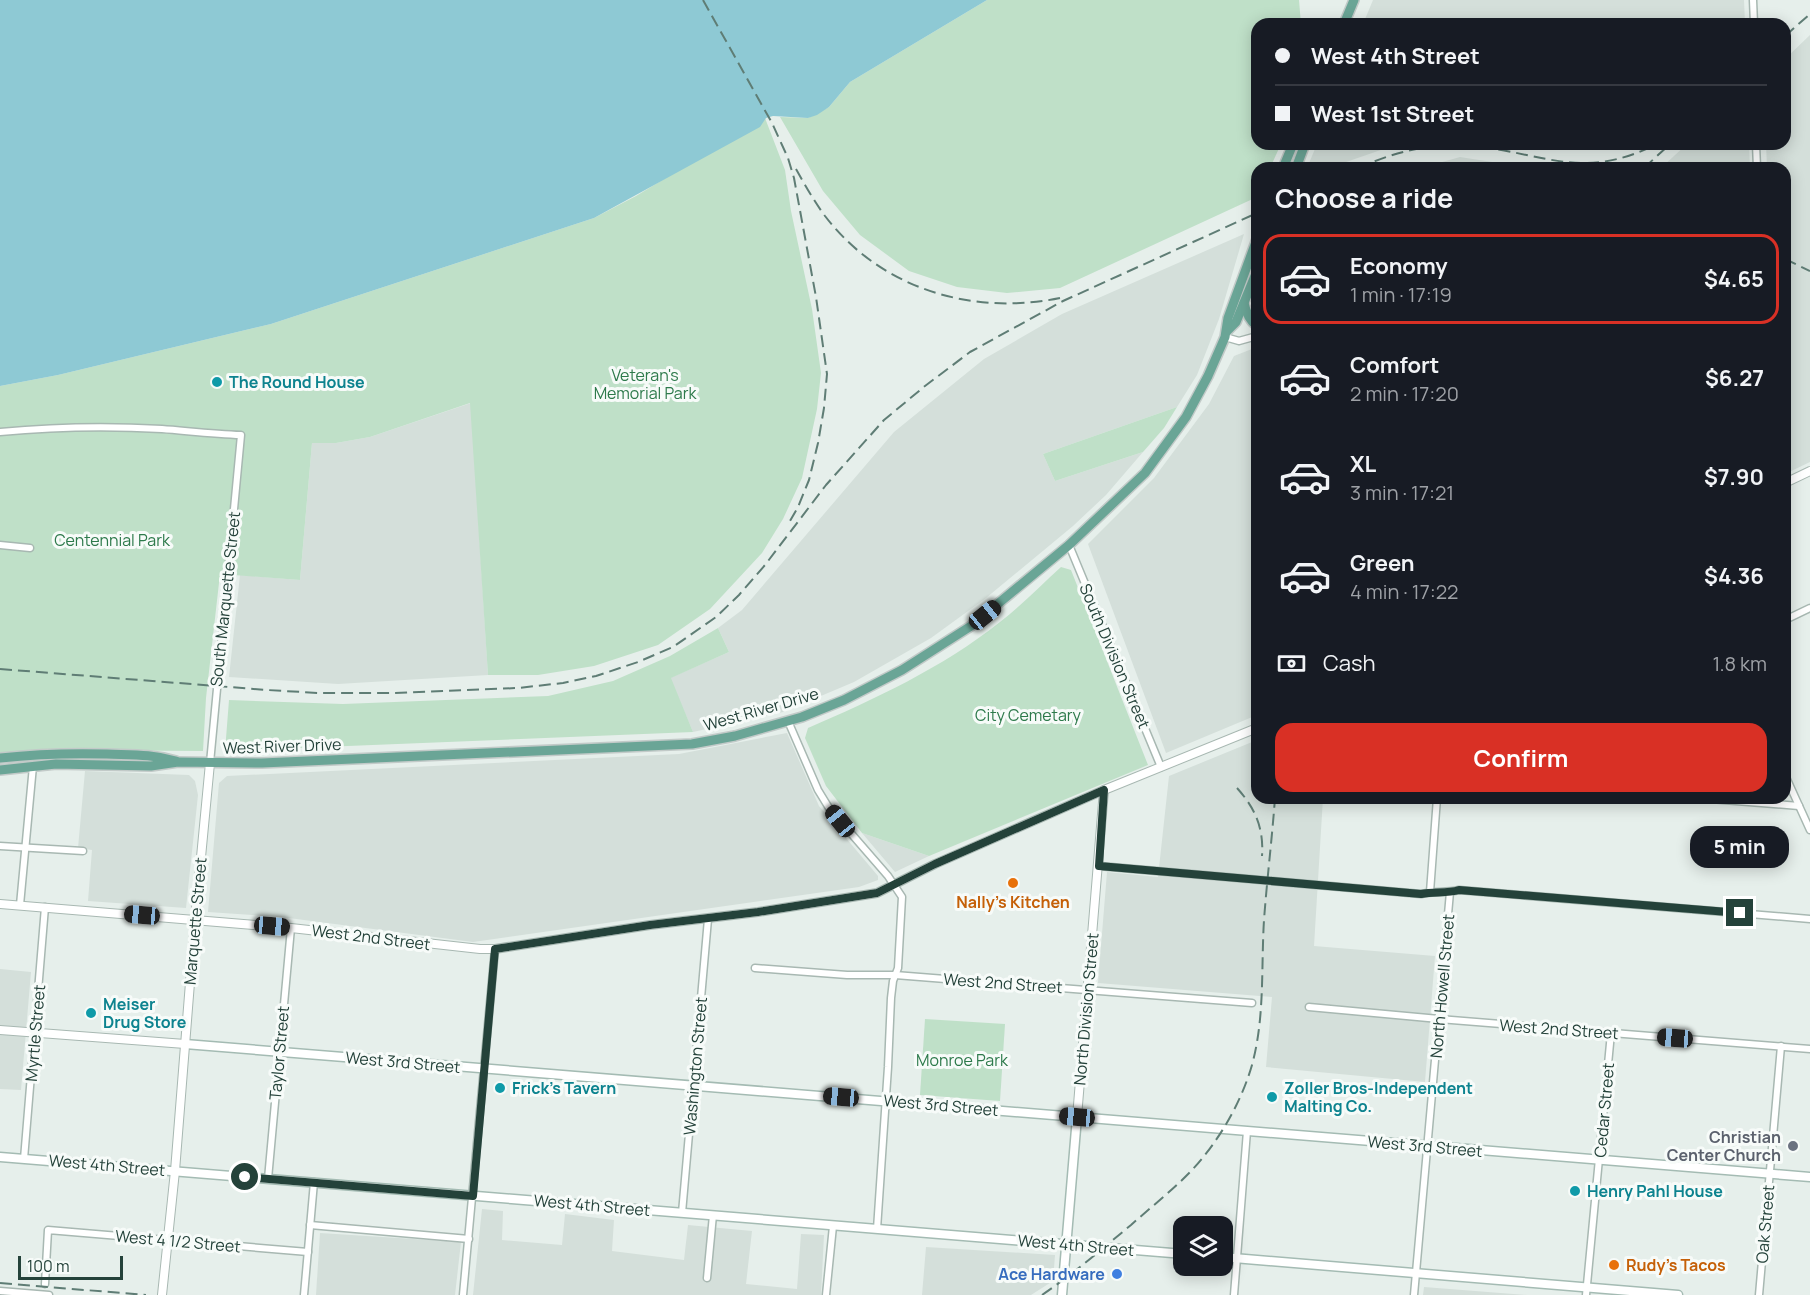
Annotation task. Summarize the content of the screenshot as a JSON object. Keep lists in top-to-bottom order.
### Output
{
  "streets": {
    "main road": [
      "West River Drive",
      "North Division Street",
      "West 3rd Street",
      "West 4th Street"
    ],
    "street": [
      "South Marquette Street",
      "South Division Street",
      "Marquette Street",
      "West 2nd Street",
      "North Howell Street",
      "Myrtle Street",
      "Taylor Street",
      "Washington Street",
      "Cedar Street",
      "Oak Street",
      "West 4 1/2 Street"
    ]
  },
  "crossings": [
    ["South Marquette Street", "West River Drive"],
    ["South Marquette Street", "Marquette Street"],
    ["South Division Street", "West River Drive"],
    ["South Division Street", "West 2nd Street"],
    ["West River Drive", "Marquette Street"],
    ["Marquette Street", "West 2nd Street"],
    ["Marquette Street", "West 3rd Street"],
    ["Marquette Street", "West 4th Street"],
    ["Marquette Street", "West 4 1/2 Street"],
    ["West 2nd Street", "North Howell Street"],
    ["West 2nd Street", "North Division Street"],
    ["West 2nd Street", "Myrtle Street"],
    ["West 2nd Street", "Taylor Street"],
    ["West 2nd Street", "Washington Street"],
    ["West 2nd Street", "Cedar Street"],
    ["West 2nd Street", "Oak Street"],
    ["North Howell Street", "West 3rd Street"],
    ["North Division Street", "West 3rd Street"],
    ["North Division Street", "West 4th Street"],
    ["Myrtle Street", "West 3rd Street"],
    ["Myrtle Street", "West 4th Street"],
    ["Taylor Street", "West 3rd Street"],
    ["Taylor Street", "West 4th Street"],
    ["West 3rd Street", "Washington Street"],
    ["West 3rd Street", "Cedar Street"],
    ["West 3rd Street", "Oak Street"],
    ["Washington Street", "West 4th Street"]
  ],
  "parks": [
    "Veteran's Memorial Park",
    "Centennial Park",
    "City Cemetary",
    "Monroe Park"
  ],
  "places": [
    "The Round House",
    "Nally's Kitchen",
    "Meiser Drug Store",
    "Frick's Tavern",
    "Zoller Bros-Independent Malting Co.",
    "Christian Center Church",
    "Henry Pahl House",
    "Rudy's Tacos",
    "Ace Hardware"
  ],
  "scale_bar": "100 m",
  "page": {
    "banner": ["West 4th Street", "West 1st Street"],
    "heading": "Choose a ride",
    "list": [
      {
        "name": "Economy",
        "note": "1 min · 17:19",
        "value": "$4.65"
      },
      {
        "name": "Comfort",
        "note": "2 min · 17:20",
        "value": "$6.27"
      },
      {
        "name": "XL",
        "note": "3 min · 17:21",
        "value": "$7.90"
      },
      {
        "name": "Green",
        "note": "4 min · 17:22",
        "value": "$4.36"
      }
    ],
    "pay": ["Cash", "1.8 km"],
    "buttons": "Confirm",
    "bubble": "5 min",
    "scale": "100 m"
  }
}
